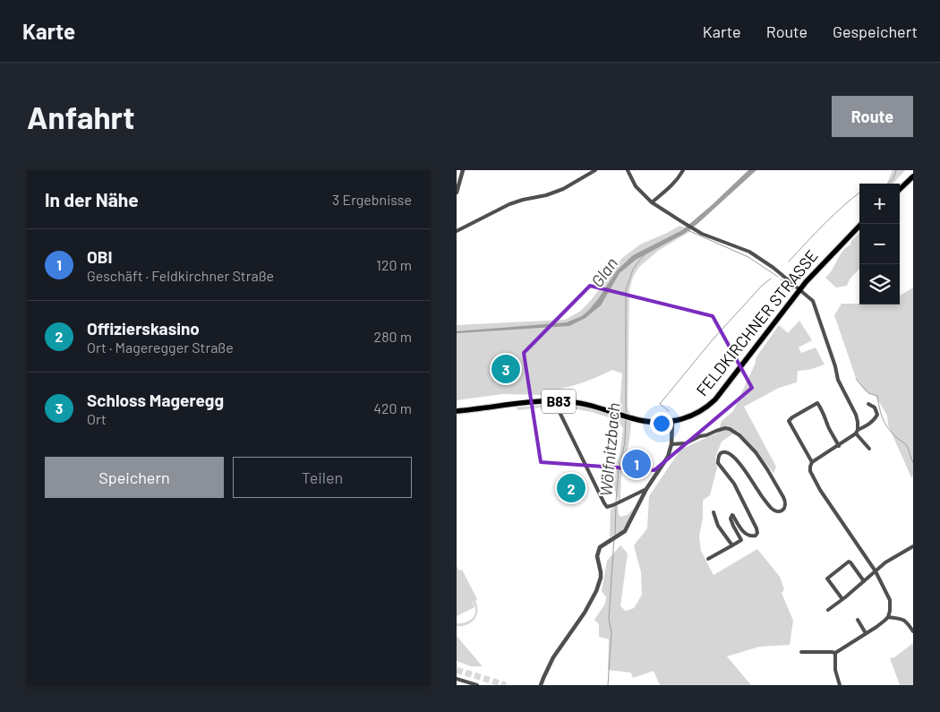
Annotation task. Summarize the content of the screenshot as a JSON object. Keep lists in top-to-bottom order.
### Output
{
  "streets": {
    "main road": ["FELDKIRCHNER STRASSE", "B83"]
  },
  "crossings": [
    ["FELDKIRCHNER STRASSE", "B83"]
  ],
  "water": ["Glan", "Wölfnitzbach"],
  "page": {
    "header": "Karte",
    "nav": ["Karte", "Route", "Gespeichert"],
    "buttons": [
      "Route",
      ["Speichern", "Teilen"]
    ],
    "title": "Anfahrt",
    "heading": ["In der Nähe", "3 Ergebnisse"],
    "map_buttons": ["+", "−"],
    "list": [
      {
        "mark": "1",
        "name": "OBI",
        "note": "Geschäft · Feldkirchner Straße",
        "value": "120 m"
      },
      {
        "mark": "2",
        "name": "Offizierskasino",
        "note": "Ort · Mageregger Straße",
        "value": "280 m"
      },
      {
        "mark": "3",
        "name": "Schloss Mageregg",
        "note": "Ort",
        "value": "420 m"
      }
    ],
    "pins": ["3", "1", "2"]
  }
}
